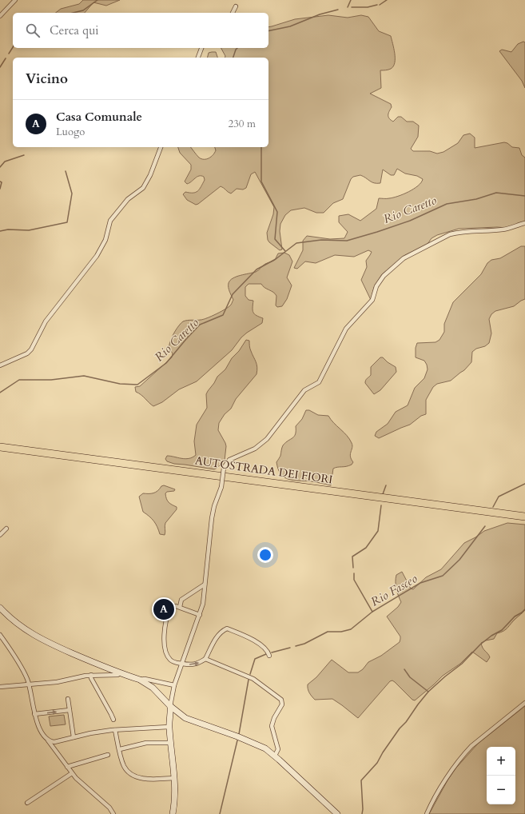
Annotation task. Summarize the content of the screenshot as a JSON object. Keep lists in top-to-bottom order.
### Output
{
  "streets": {
    "highway": ["AUTOSTRADA DEI FIORI"]
  },
  "water": ["Rio Caretto", "Rio Fasceo"],
  "page": {
    "search": "Cerca qui",
    "heading": "Vicino",
    "list": [
      {
        "mark": "A",
        "name": "Casa Comunale",
        "note": "Luogo",
        "value": "230 m"
      }
    ],
    "pins": "A",
    "map_buttons": ["+", "−"]
  }
}
